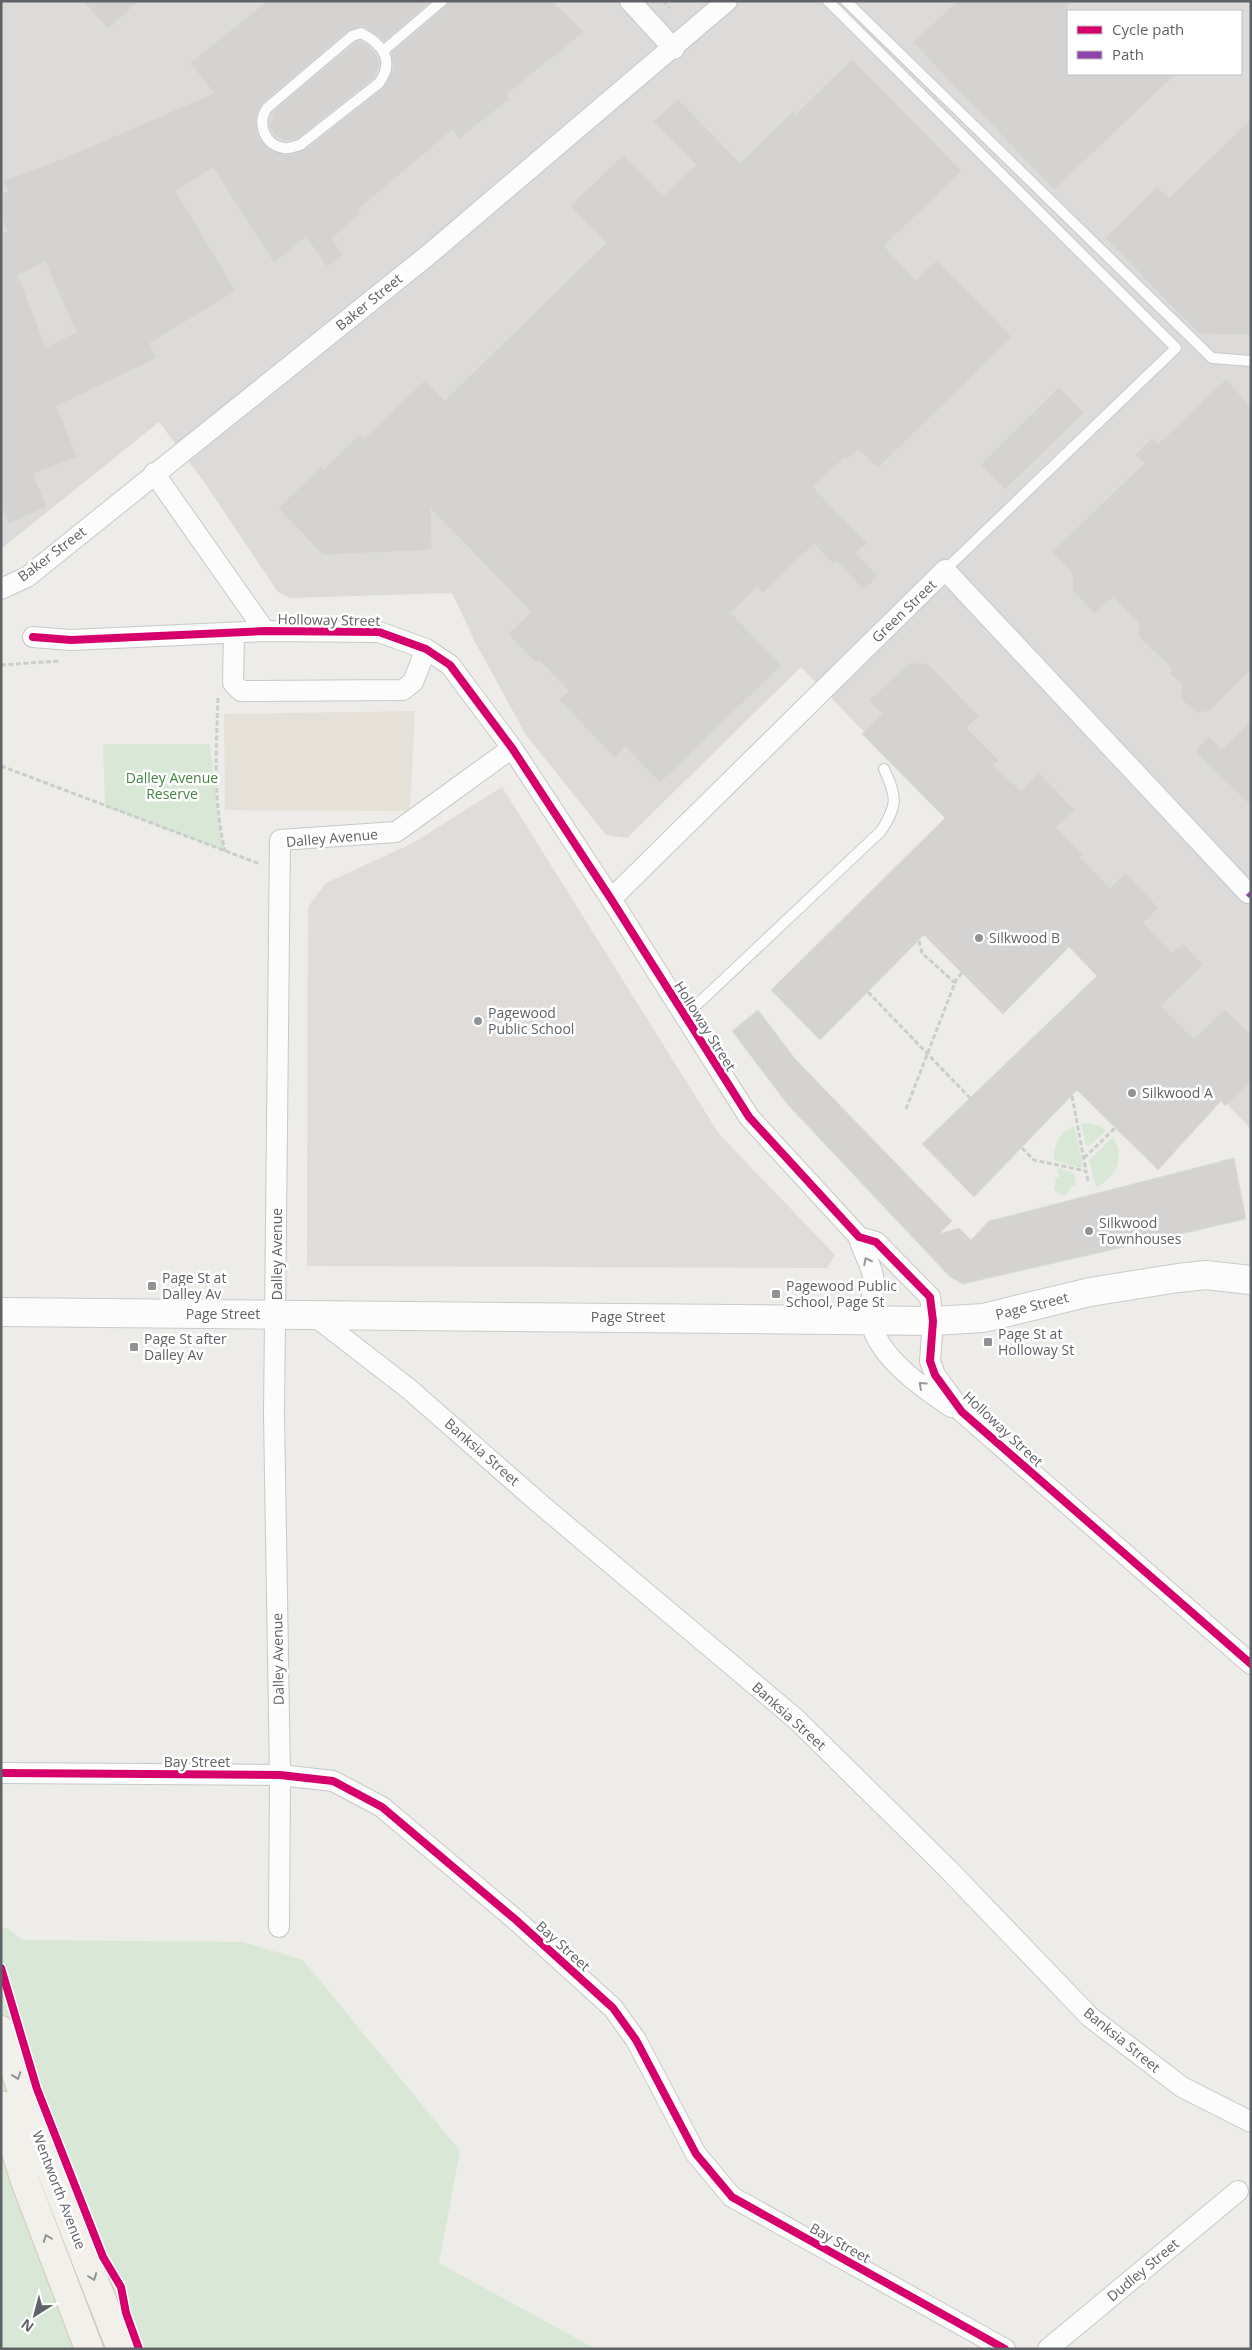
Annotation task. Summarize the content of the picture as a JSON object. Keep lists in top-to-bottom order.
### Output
{
  "streets": {
    "main road": ["Page Street", "Wentworth Avenue"],
    "street": [
      "Baker Street",
      "Green Street",
      "Holloway Street",
      "Dalley Avenue",
      "Banksia Street",
      "Bay Street",
      "Dudley Street"
    ]
  },
  "crossings": [
    ["Baker Street", "Holloway Street"],
    ["Green Street", "Holloway Street"],
    ["Holloway Street", "Dalley Avenue"],
    ["Holloway Street", "Page Street"],
    ["Dalley Avenue", "Page Street"],
    ["Dalley Avenue", "Bay Street"],
    ["Page Street", "Banksia Street"]
  ],
  "parks": ["Dalley Avenue Reserve"],
  "places": {
    "other": [
      "Silkwood B",
      "Pagewood Public School",
      "Silkwood A",
      "Silkwood Townhouses"
    ],
    "transit": [
      "Page St at Dalley Av",
      "Pagewood Public School, Page St",
      "Page St at Holloway St",
      "Page St after Dalley Av"
    ]
  },
  "legend": ["Cycle path", "Path"],
  "north": "bottom left"
}
